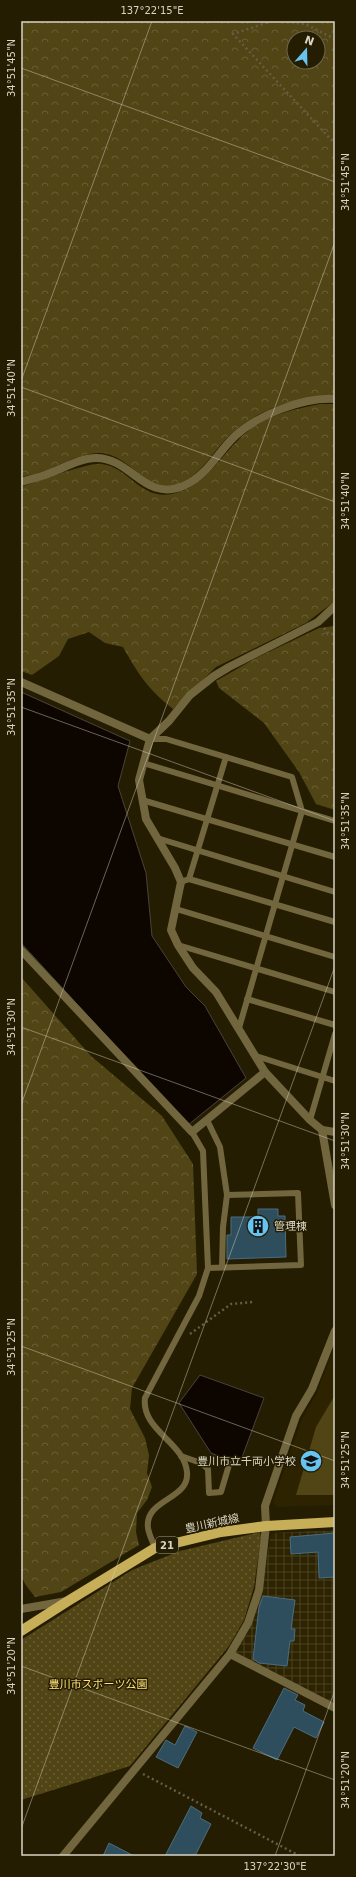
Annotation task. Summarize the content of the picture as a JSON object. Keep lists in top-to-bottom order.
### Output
{
  "streets": {
    "main road": ["豊川新城線", "21"]
  },
  "parks": ["豊川市スポーツ公園"],
  "places": {
    "building": ["管理棟"],
    "school or university": ["豊川市立千両小学校"]
  },
  "north": "top",
  "coordinates": [
    "137°22'15\"E",
    "34°51'45\"N",
    "34°51'40\"N",
    "34°51'35\"N",
    "34°51'30\"N",
    "34°51'25\"N",
    "34°51'20\"N",
    "137°22'30\"E"
  ]
}
